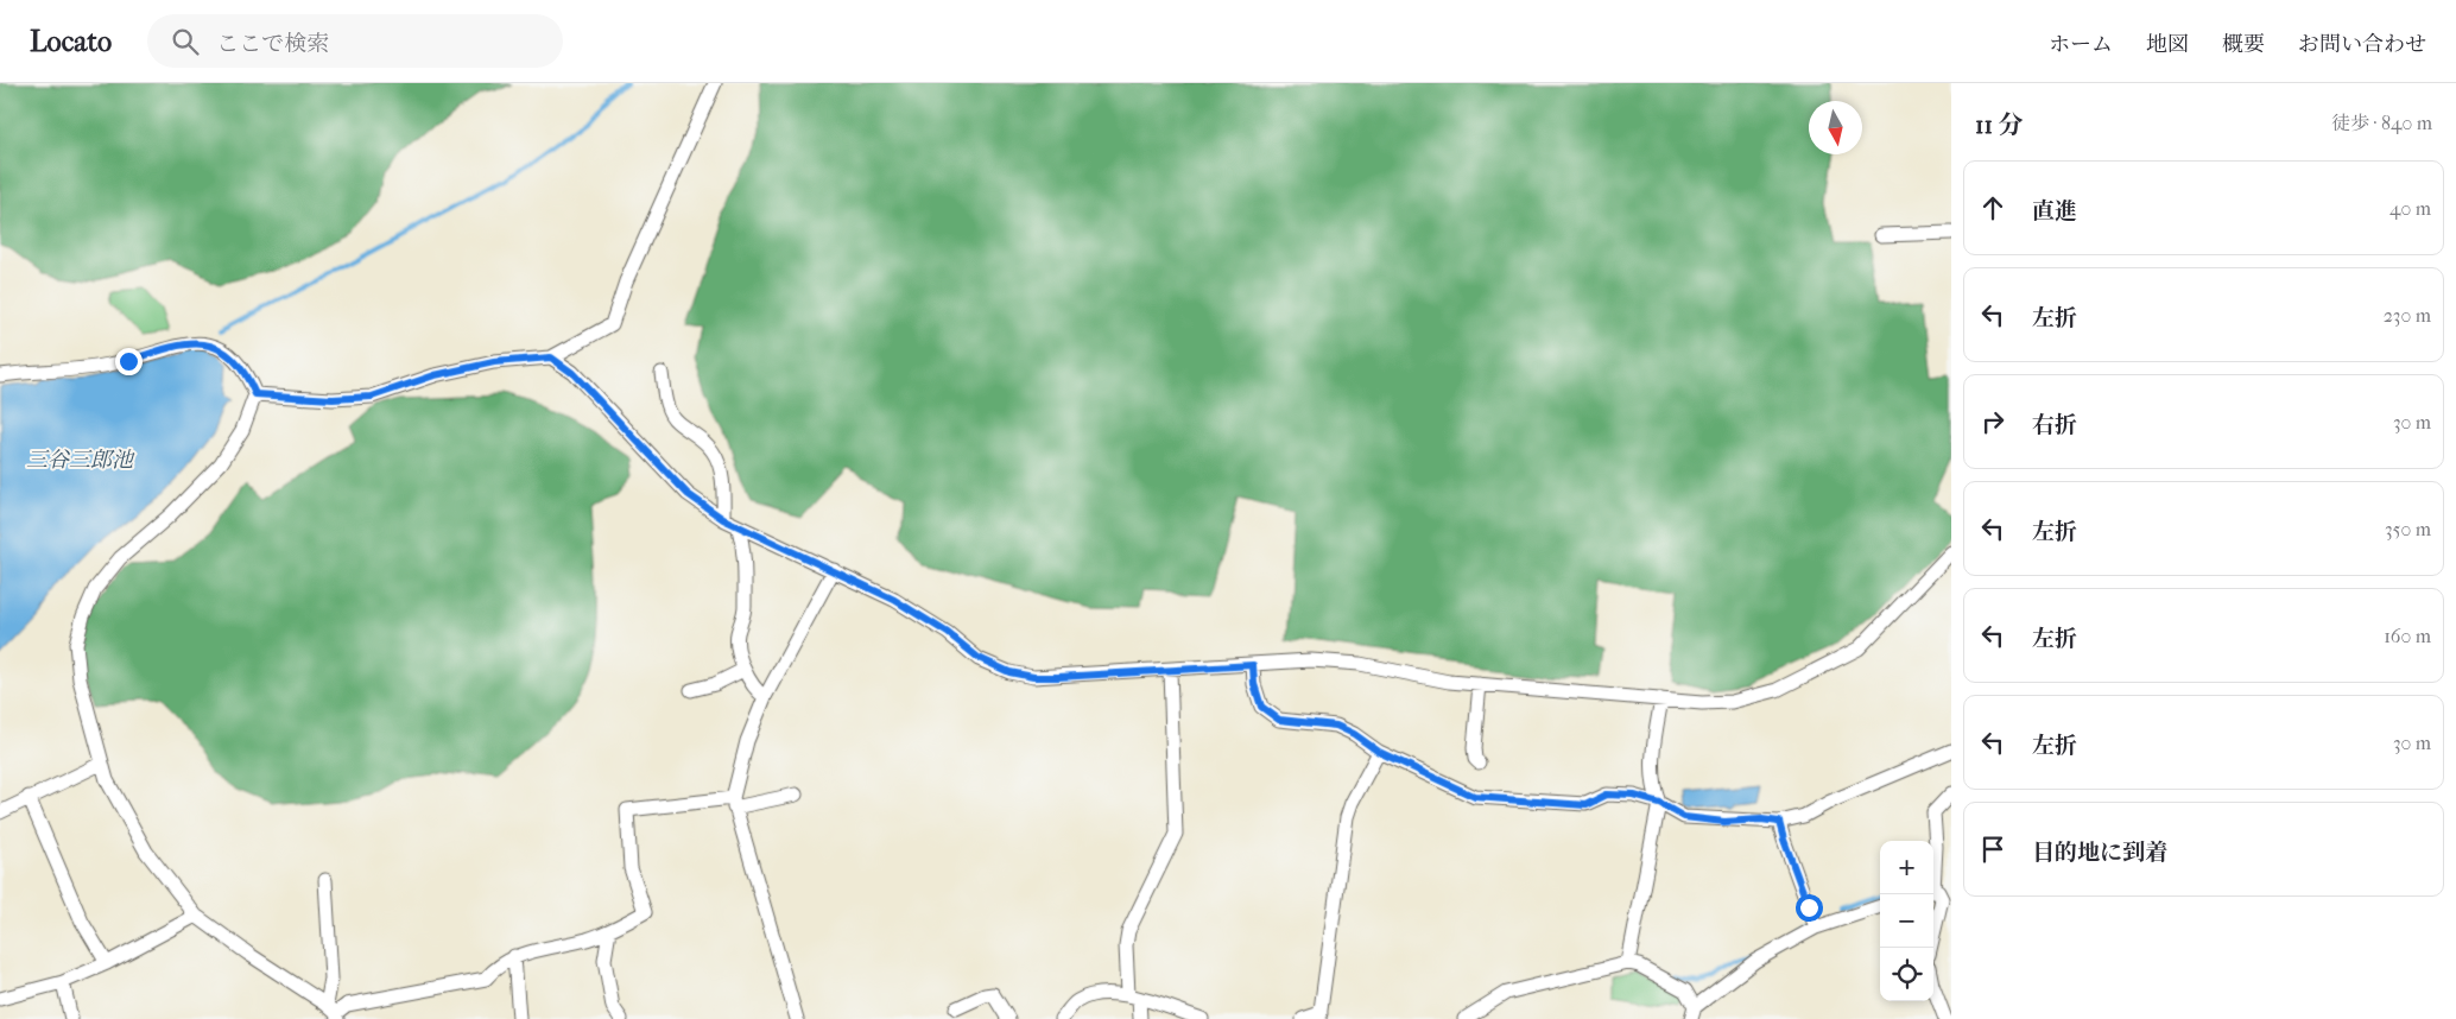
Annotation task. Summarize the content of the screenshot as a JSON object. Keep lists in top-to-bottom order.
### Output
{
  "water": ["三谷三郎池"],
  "north": "bottom",
  "page": {
    "header": "Locato",
    "search": "ここで検索",
    "nav": [
      "ホーム",
      "地図",
      "概要",
      "お問い合わせ"
    ],
    "heading": ["11 分", "徒歩 · 840 m"],
    "list": [
      ["直進", "40 m"],
      ["左折", "230 m"],
      ["右折", "30 m"],
      ["左折", "350 m"],
      ["左折", "160 m"],
      ["左折", "30 m"],
      "目的地に到着"
    ],
    "map_buttons": ["+", "−"]
  }
}
